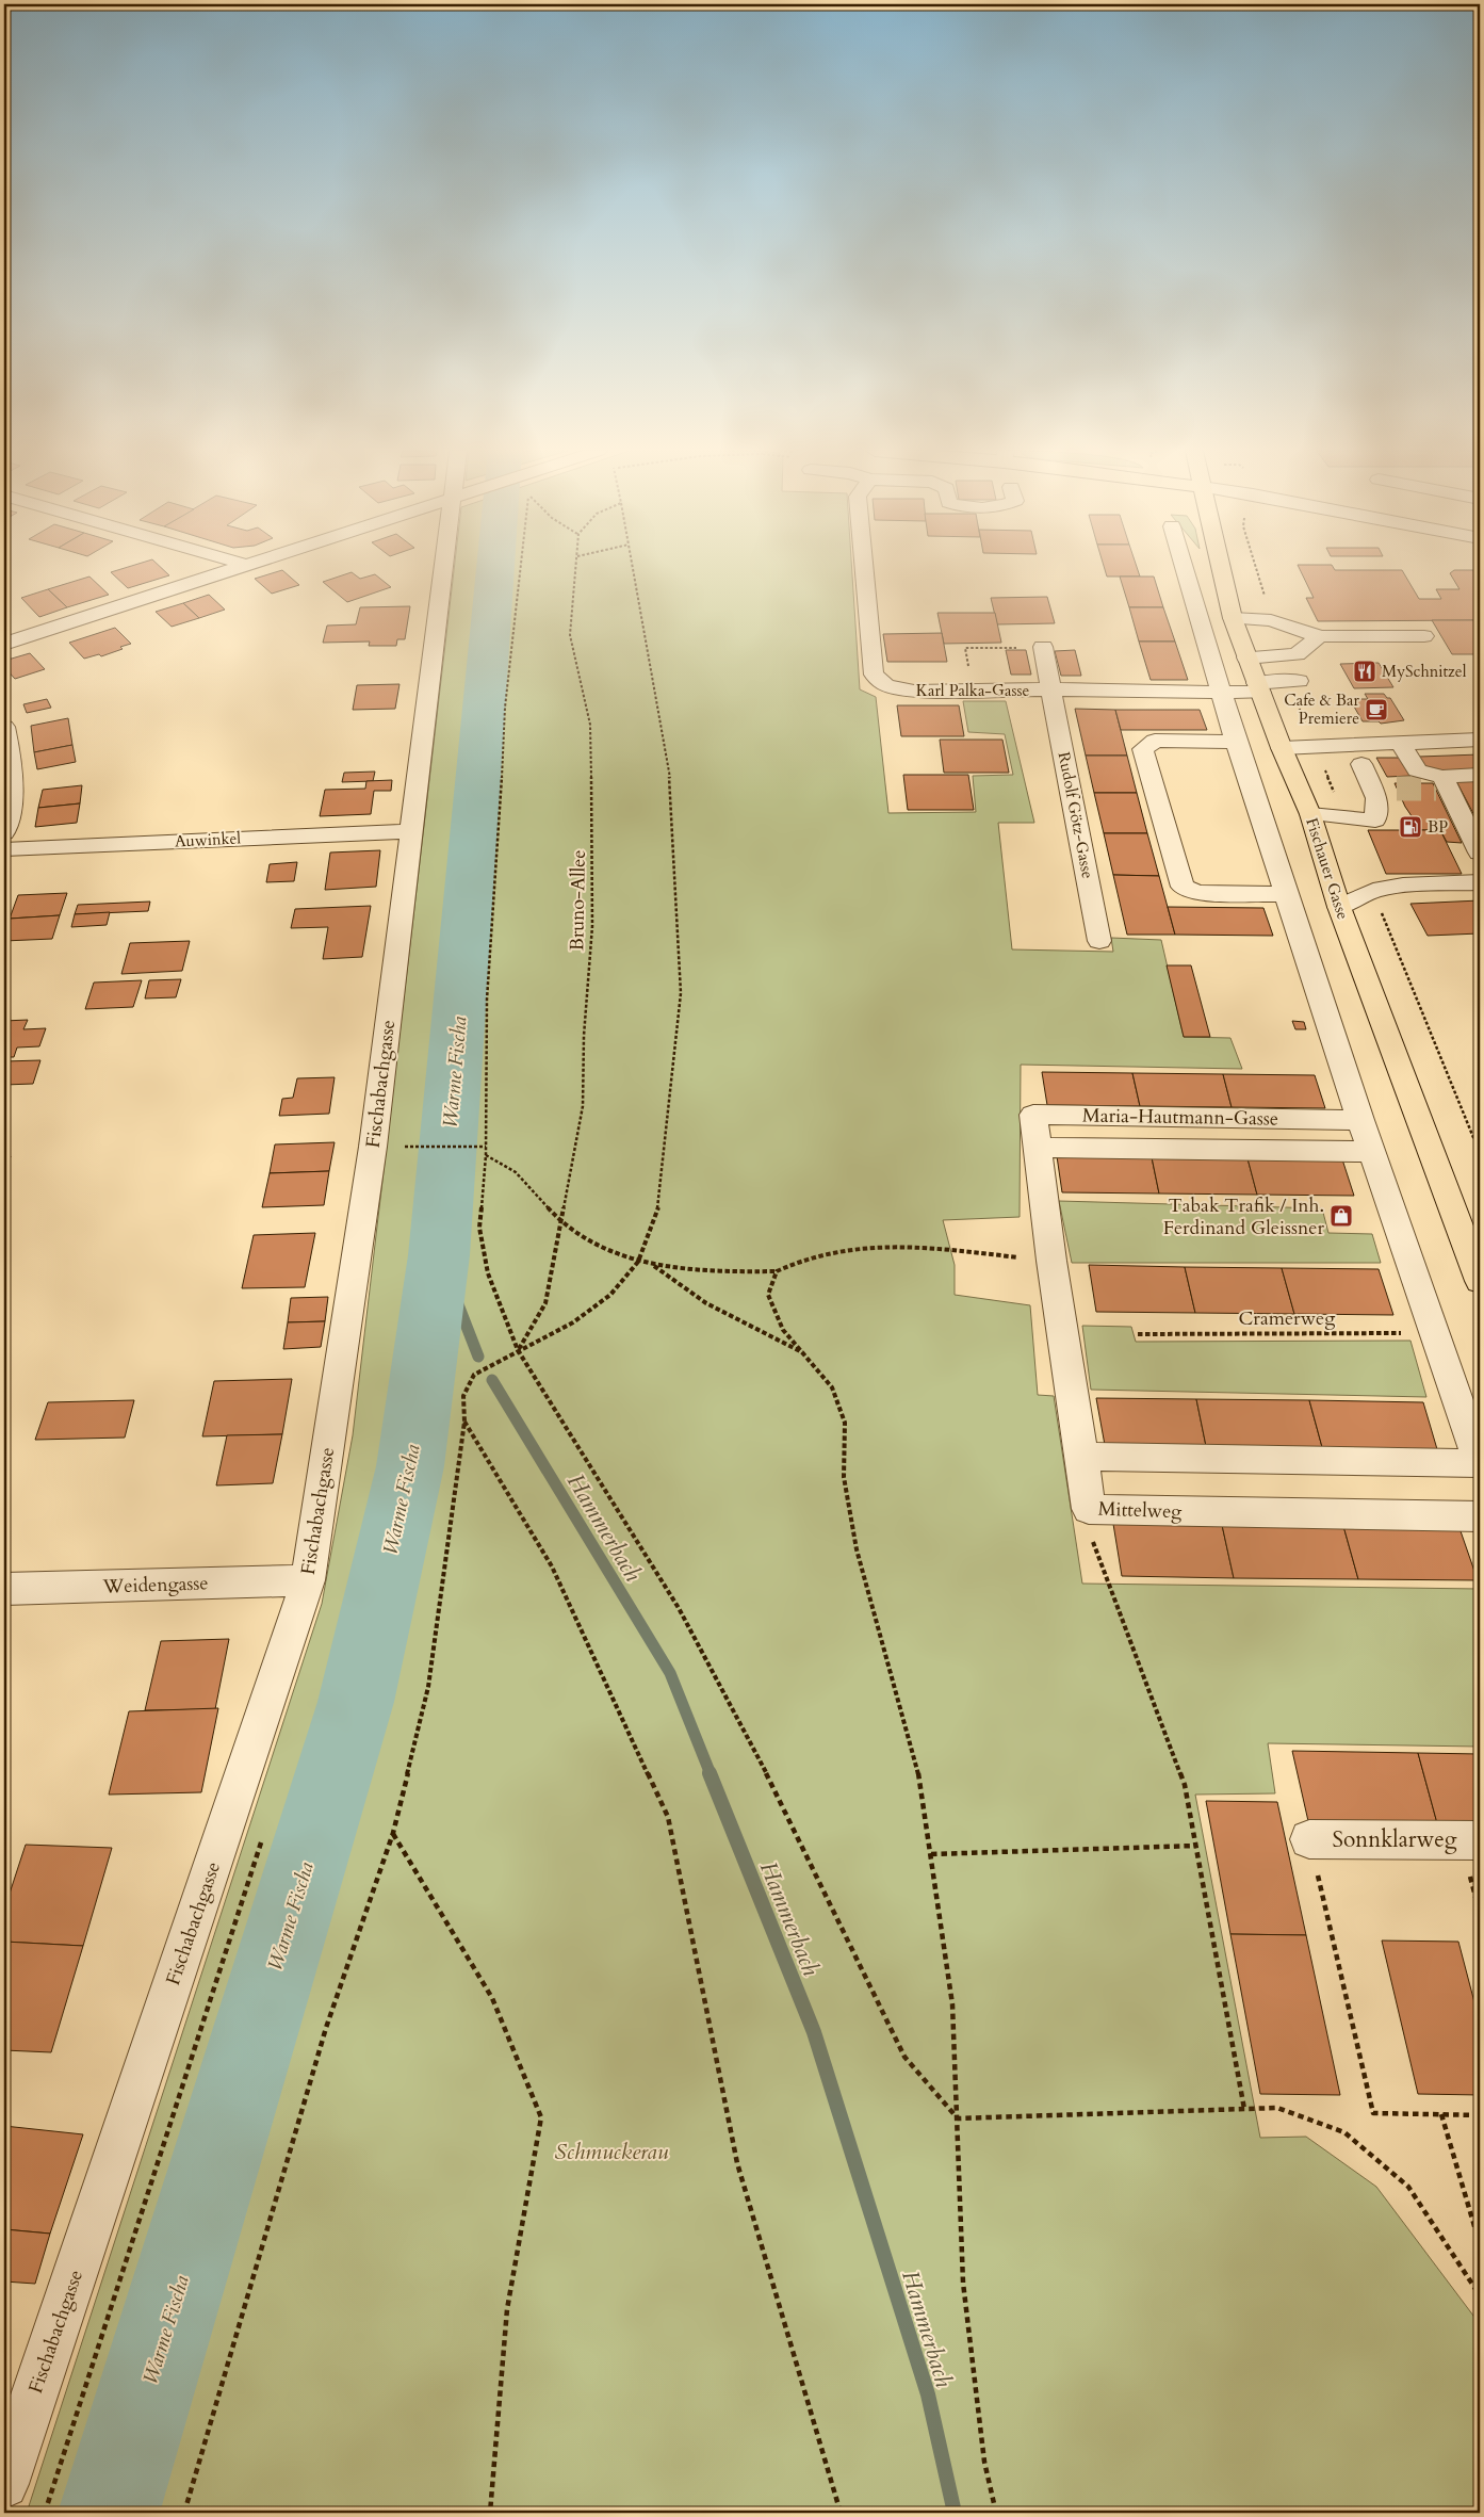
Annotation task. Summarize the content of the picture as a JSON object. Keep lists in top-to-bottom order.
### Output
{
  "streets": {
    "main road": ["Fischauer Gasse"],
    "street": [
      "Karl Palka-Gasse",
      "Rudolf Götz-Gasse",
      "Auwinkel",
      "Fischabachgasse",
      "Maria-Hautmann-Gasse",
      "Mittelweg",
      "Weidengasse",
      "Sonnklarweg"
    ],
    "path": ["Bruno-Allee", "Cramerweg"]
  },
  "crossings": [
    ["Karl Palka-Gasse", "Rudolf Götz-Gasse"],
    ["Karl Palka-Gasse", "Fischauer Gasse"],
    ["Auwinkel", "Fischabachgasse"],
    ["Fischabachgasse", "Weidengasse"],
    ["Maria-Hautmann-Gasse", "Mittelweg"]
  ],
  "water": ["Warme Fischa", "Hammerbach"],
  "parks": ["Schmuckerau"],
  "places": {
    "restaurant": ["MySchnitzel"],
    "cafe": ["Cafe & Bar Premiere"],
    "fuel station": ["BP"],
    "shop": ["Tabak Trafik / Inh. Ferdinand Gleissner"]
  }
}
